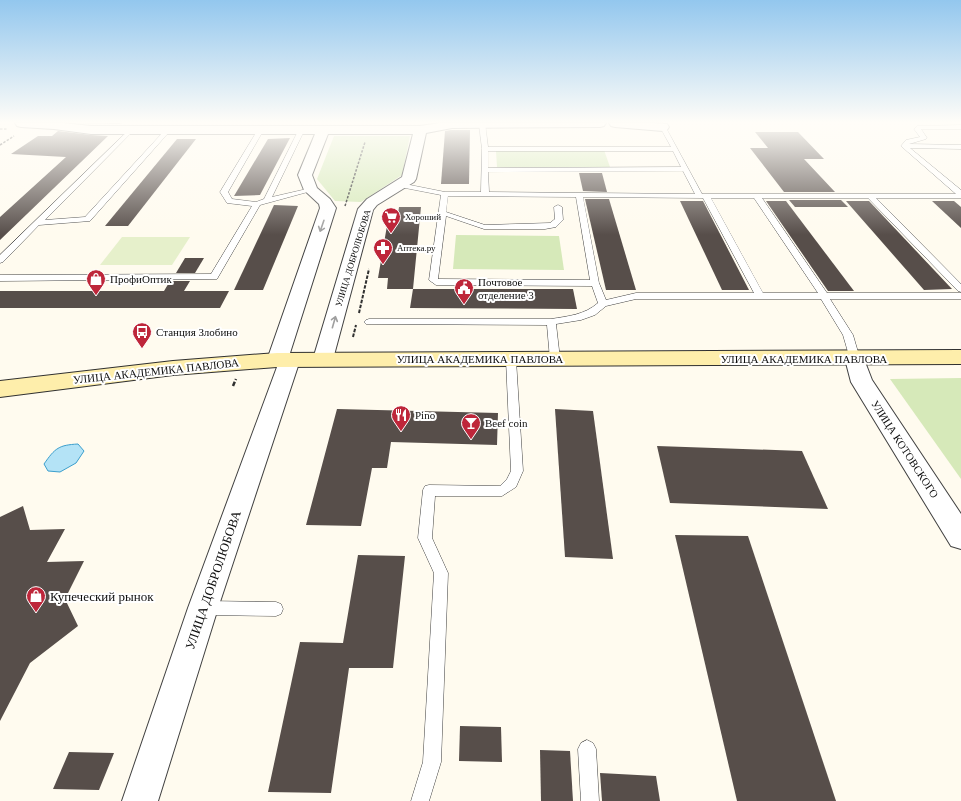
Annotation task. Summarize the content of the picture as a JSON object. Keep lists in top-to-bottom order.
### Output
{
  "streets": {
    "main road": ["УЛИЦА АКАДЕМИКА ПАВЛОВА"],
    "street": ["УЛИЦА ДОБРОЛЮБОВА", "УЛИЦА КОТОВСКОГО"]
  },
  "crossings": [
    ["УЛИЦА ДОБРОЛЮБОВА", "УЛИЦА АКАДЕМИКА ПАВЛОВА"],
    ["УЛИЦА АКАДЕМИКА ПАВЛОВА", "УЛИЦА КОТОВСКОГО"]
  ],
  "places": {
    "supermarket": ["Хороший"],
    "pharmacy": ["Аптека.ру"],
    "shop": ["ПрофиОптик", "Купеческий рынок"],
    "public building": ["Почтовое отделение 3"],
    "bus stop": ["Станция Злобино"],
    "restaurant": ["Pino"],
    "bar": ["Beef coin"]
  }
}
